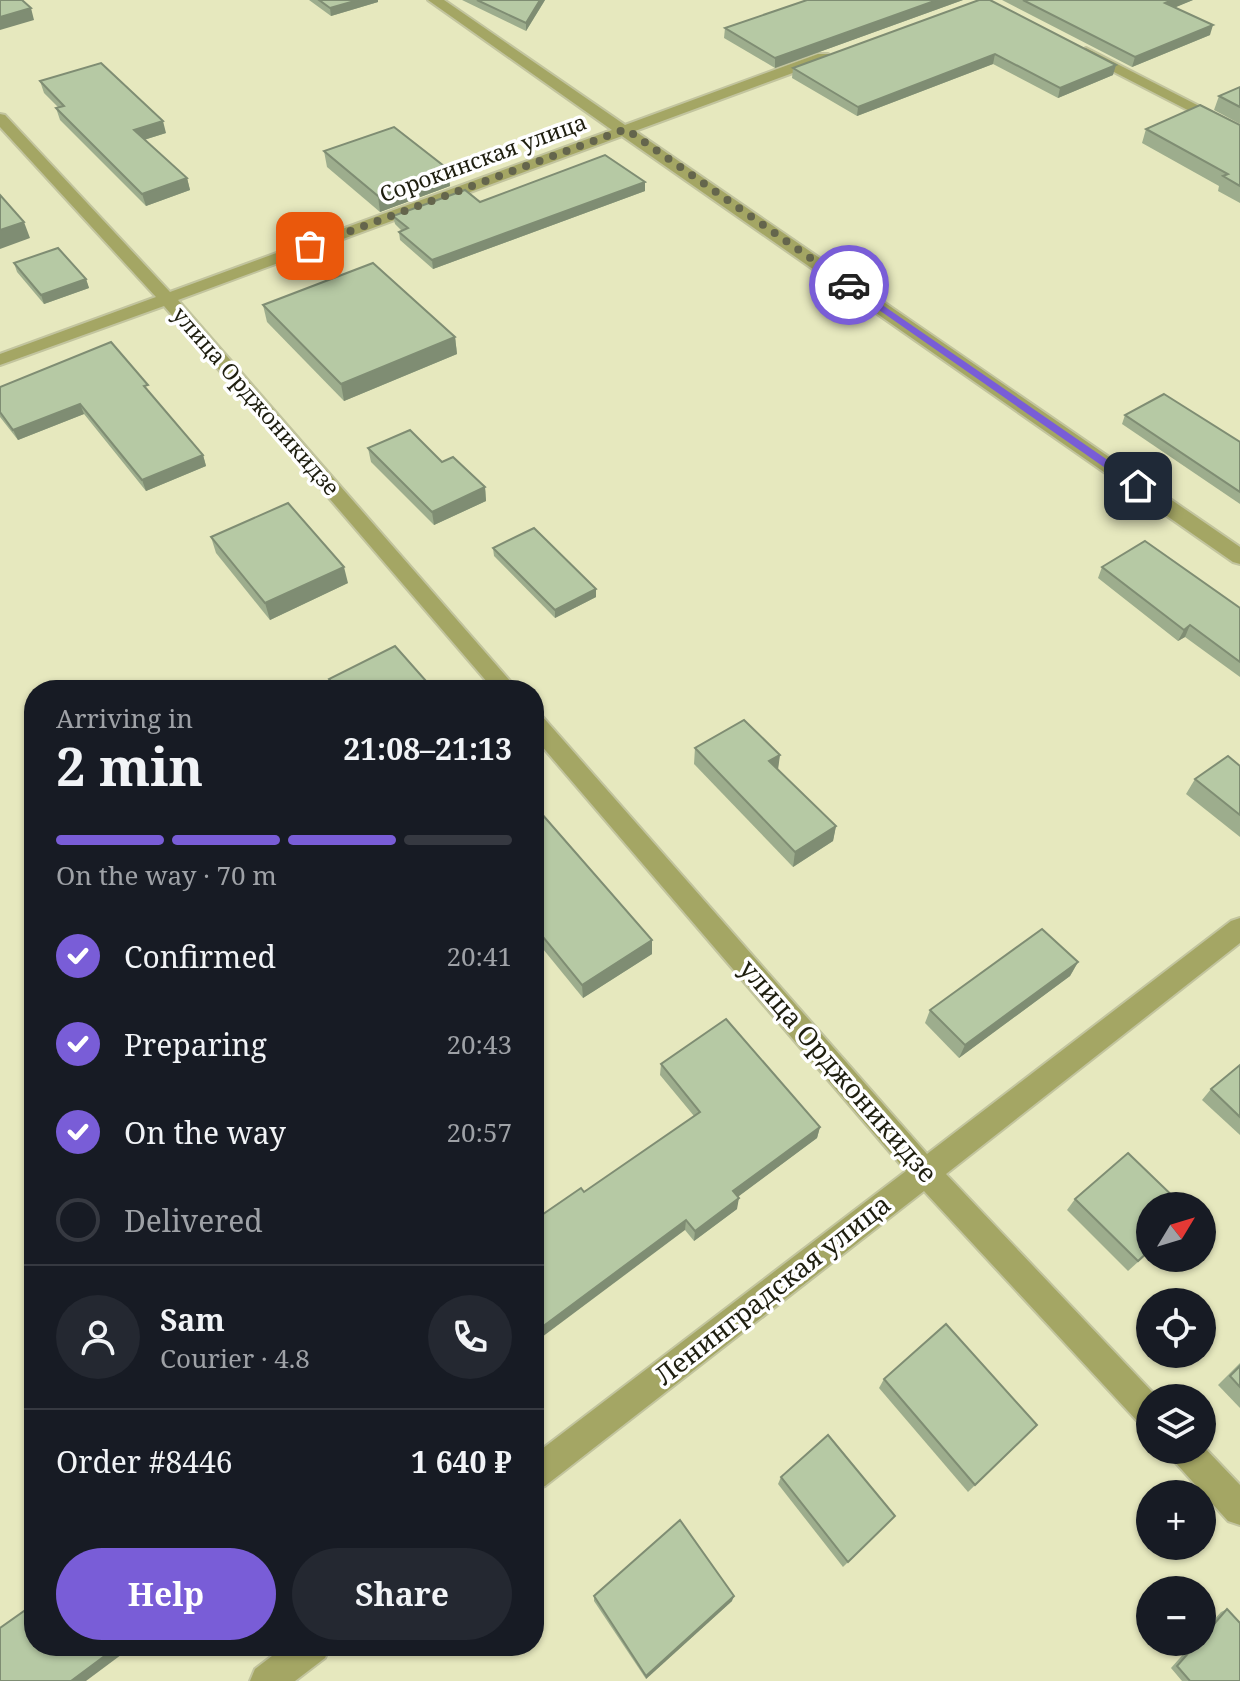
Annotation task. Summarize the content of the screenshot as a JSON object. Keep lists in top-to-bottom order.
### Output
{
  "streets": {
    "street": ["Сорокинская улица", "улица Орджоникидзе", "Ленинградская улица"]
  },
  "crossings": [
    ["Сорокинская улица", "улица Орджоникидзе"],
    ["улица Орджоникидзе", "Ленинградская улица"]
  ],
  "north": "top right",
  "page": {
    "heading": ["2 min", "Arriving in", "21:08–21:13"],
    "panel": [
      "Sam",
      "Courier · 4.8",
      "Order #8446",
      "1 640 ₽"
    ],
    "bar": "On the way · 70 m",
    "list": [
      ["Confirmed", "20:41"],
      ["Preparing", "20:43"],
      ["On the way", "20:57"],
      "Delivered"
    ],
    "map_buttons": ["+", "−"],
    "buttons": ["Help", "Share"]
  }
}
